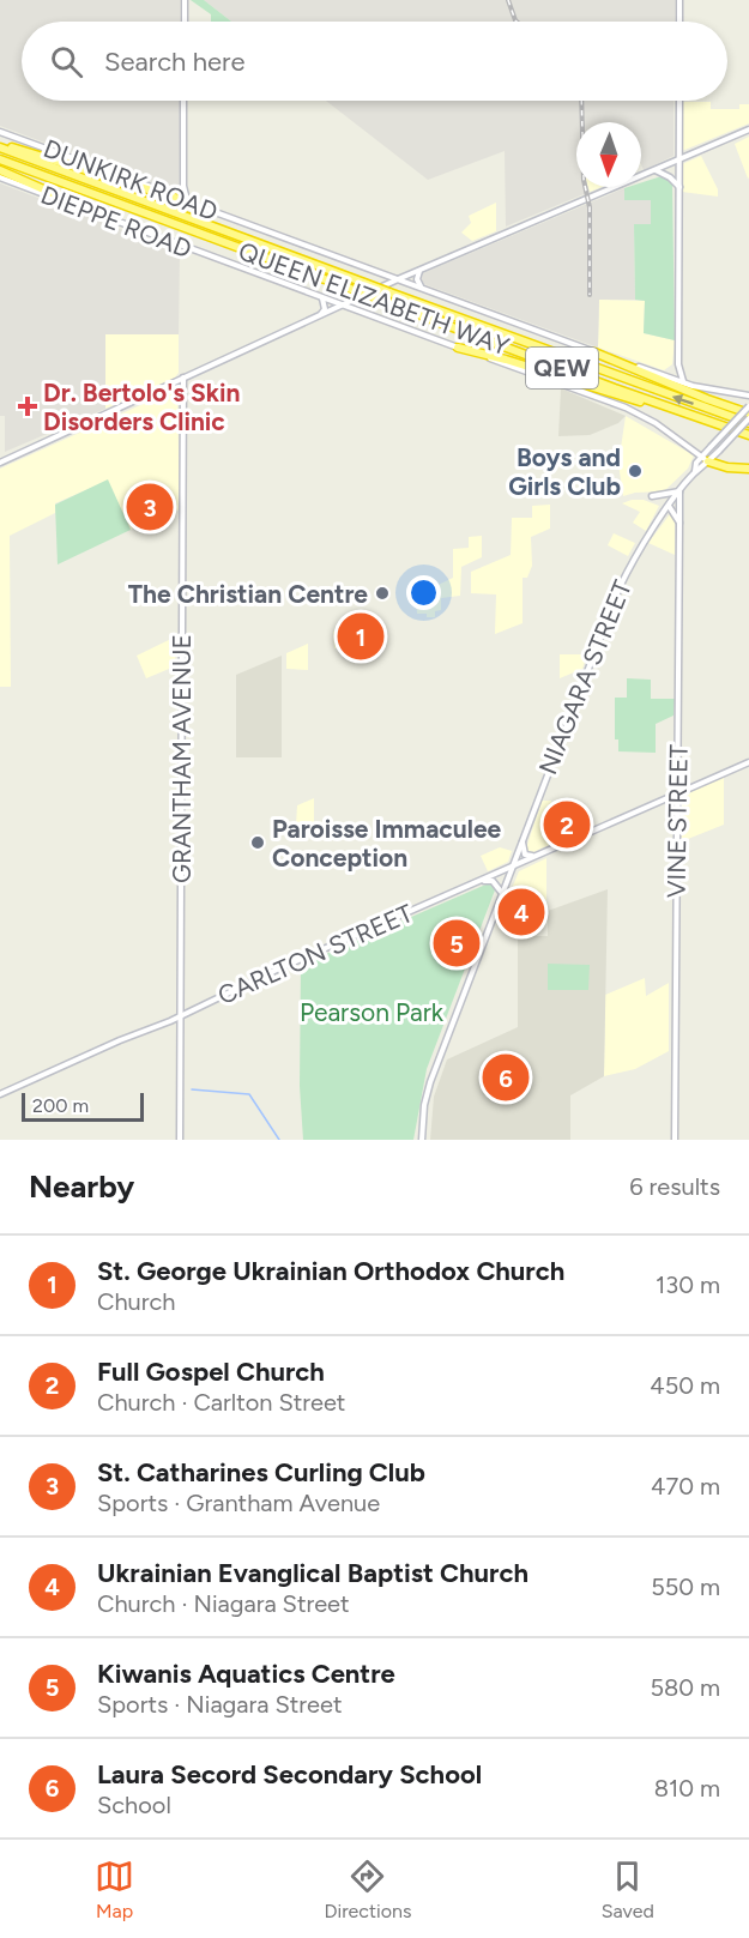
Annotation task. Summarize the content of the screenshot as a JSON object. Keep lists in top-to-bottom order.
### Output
{
  "streets": {
    "highway": ["QUEEN ELIZABETH WAY", "QEW"],
    "street": [
      "DUNKIRK ROAD",
      "DIEPPE ROAD",
      "NIAGARA STREET",
      "GRANTHAM AVENUE",
      "VINE STREET",
      "CARLTON STREET"
    ]
  },
  "crossings": [
    ["DIEPPE ROAD", "NIAGARA STREET"],
    ["QUEEN ELIZABETH WAY", "NIAGARA STREET"],
    ["NIAGARA STREET", "VINE STREET"],
    ["NIAGARA STREET", "CARLTON STREET"],
    ["GRANTHAM AVENUE", "CARLTON STREET"],
    ["VINE STREET", "CARLTON STREET"]
  ],
  "parks": ["Pearson Park"],
  "places": {
    "health": ["Dr. Bertolo's Skin Disorders Clinic"],
    "other": ["Boys and Girls Club", "The Christian Centre", "Paroisse Immaculee Conception"]
  },
  "scale_bar": "200 m",
  "north": "bottom",
  "page": {
    "search": "Search here",
    "pins": [
      "3",
      "1",
      "2",
      "4",
      "5",
      "6"
    ],
    "scale": "200 m",
    "heading": ["Nearby", "6 results"],
    "list": [
      {
        "mark": "1",
        "name": "St. George Ukrainian Orthodox Church",
        "note": "Church",
        "value": "130 m"
      },
      {
        "mark": "2",
        "name": "Full Gospel Church",
        "note": "Church · Carlton Street",
        "value": "450 m"
      },
      {
        "mark": "3",
        "name": "St. Catharines Curling Club",
        "note": "Sports · Grantham Avenue",
        "value": "470 m"
      },
      {
        "mark": "4",
        "name": "Ukrainian Evanglical Baptist Church",
        "note": "Church · Niagara Street",
        "value": "550 m"
      },
      {
        "mark": "5",
        "name": "Kiwanis Aquatics Centre",
        "note": "Sports · Niagara Street",
        "value": "580 m"
      },
      {
        "mark": "6",
        "name": "Laura Secord Secondary School",
        "note": "School",
        "value": "810 m"
      }
    ],
    "nav": ["Map", "Directions", "Saved"]
  }
}
